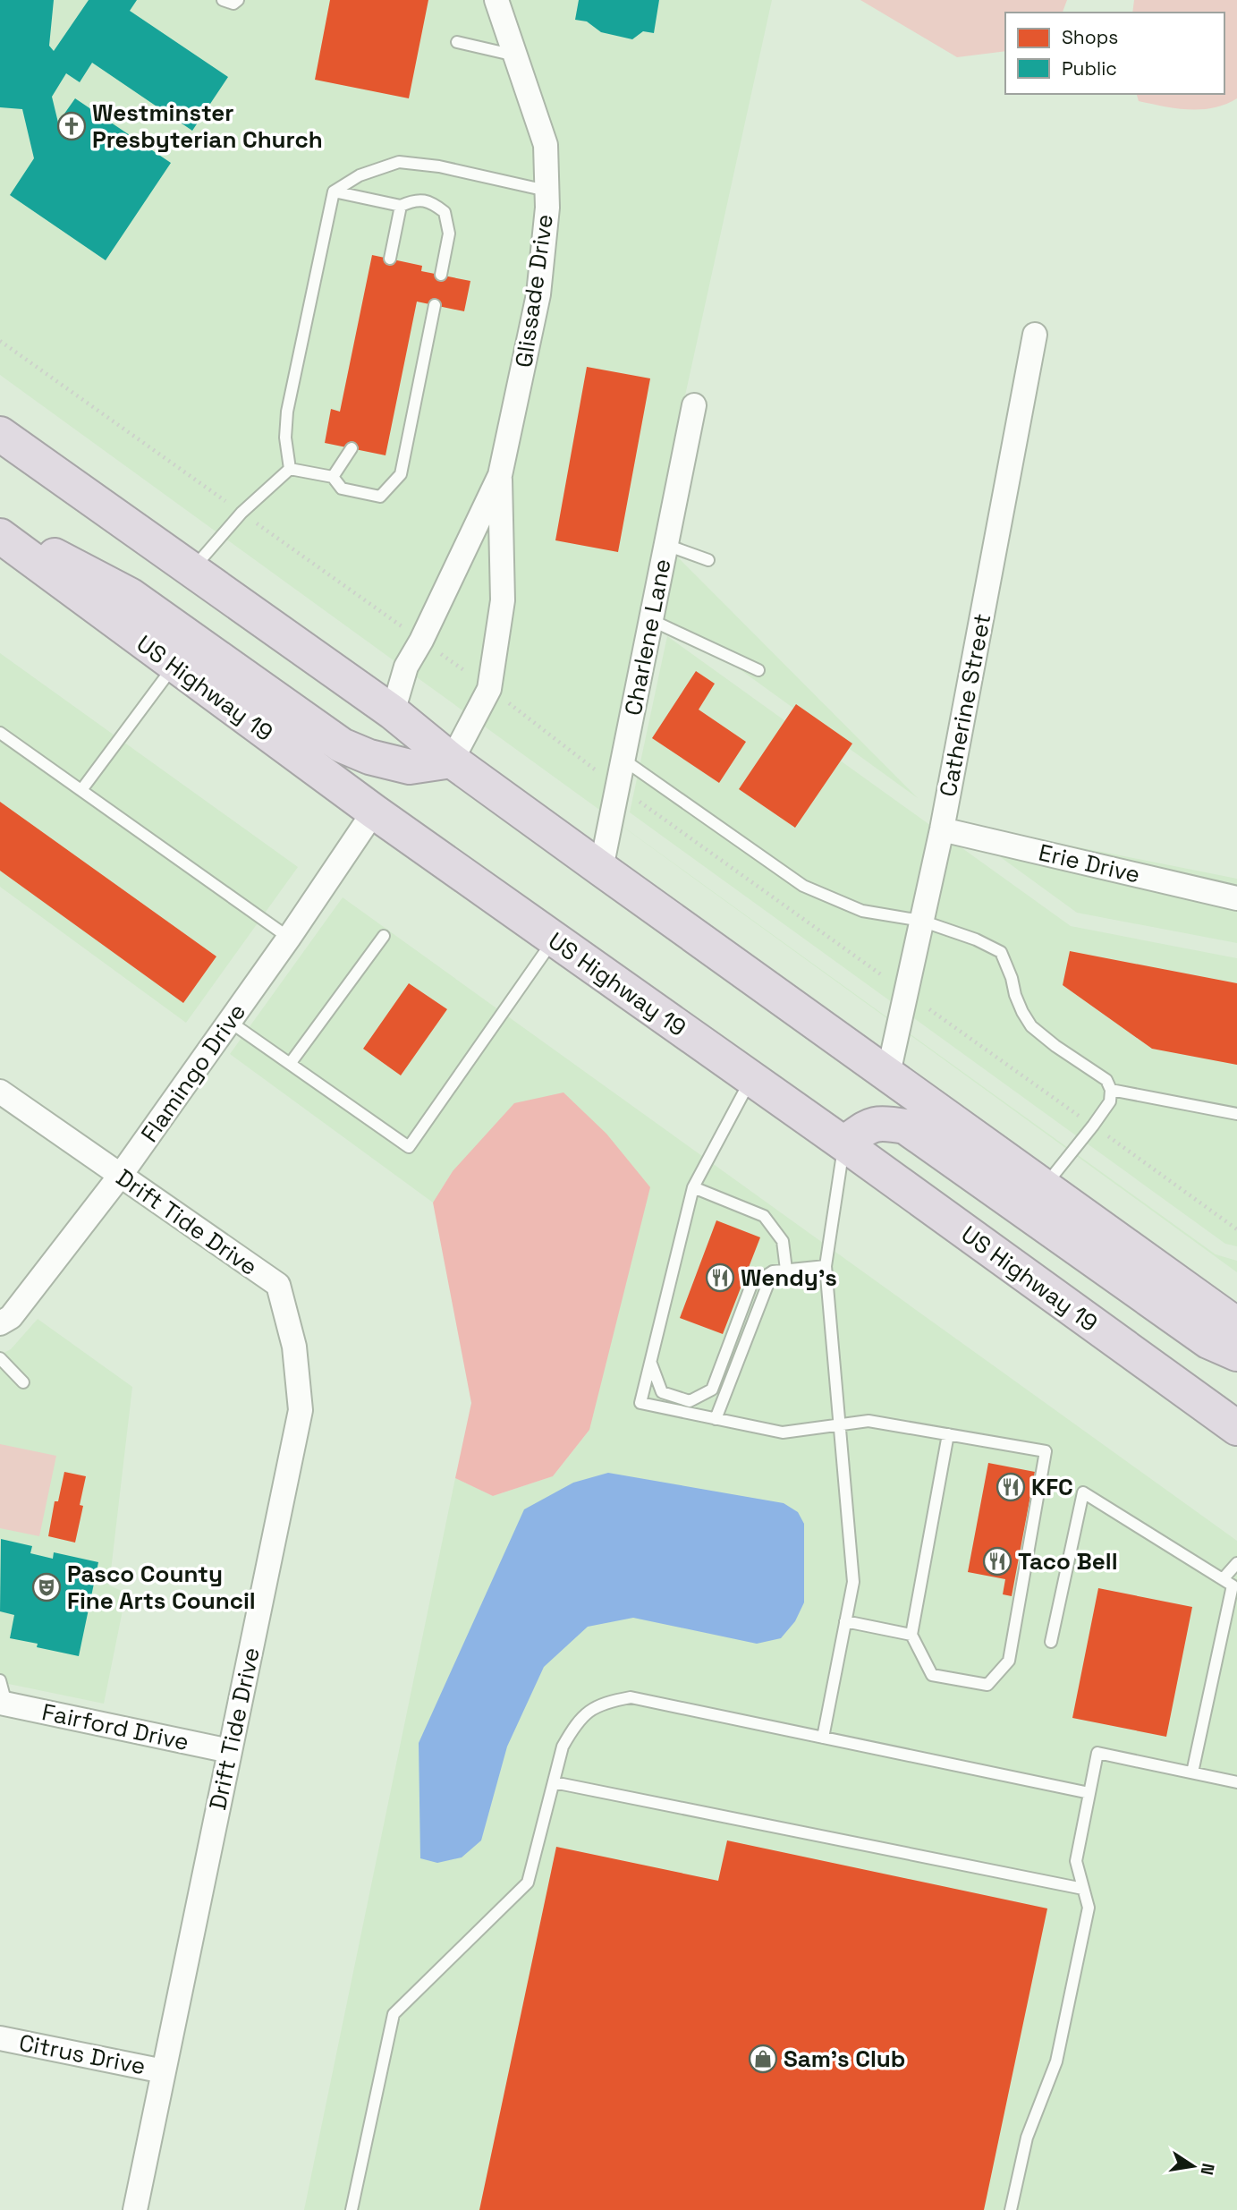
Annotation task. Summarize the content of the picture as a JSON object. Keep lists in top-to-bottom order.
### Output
{
  "streets": {
    "highway": ["US Highway 19"],
    "street": [
      "Glissade Drive",
      "Charlene Lane",
      "Catherine Street",
      "Erie Drive",
      "Flamingo Drive",
      "Drift Tide Drive",
      "Fairford Drive",
      "Citrus Drive"
    ]
  },
  "crossings": [
    ["US Highway 19", "Flamingo Drive"],
    ["Catherine Street", "Erie Drive"],
    ["Flamingo Drive", "Drift Tide Drive"],
    ["Drift Tide Drive", "Fairford Drive"],
    ["Drift Tide Drive", "Citrus Drive"]
  ],
  "places": {
    "church": ["Westminster Presbyterian Church"],
    "restaurant": ["Wendy's", "KFC", "Taco Bell"],
    "theatre": ["Pasco County Fine Arts Council"],
    "shop": ["Sam's Club"]
  },
  "legend": ["Shops", "Public"],
  "north": "right"
}
